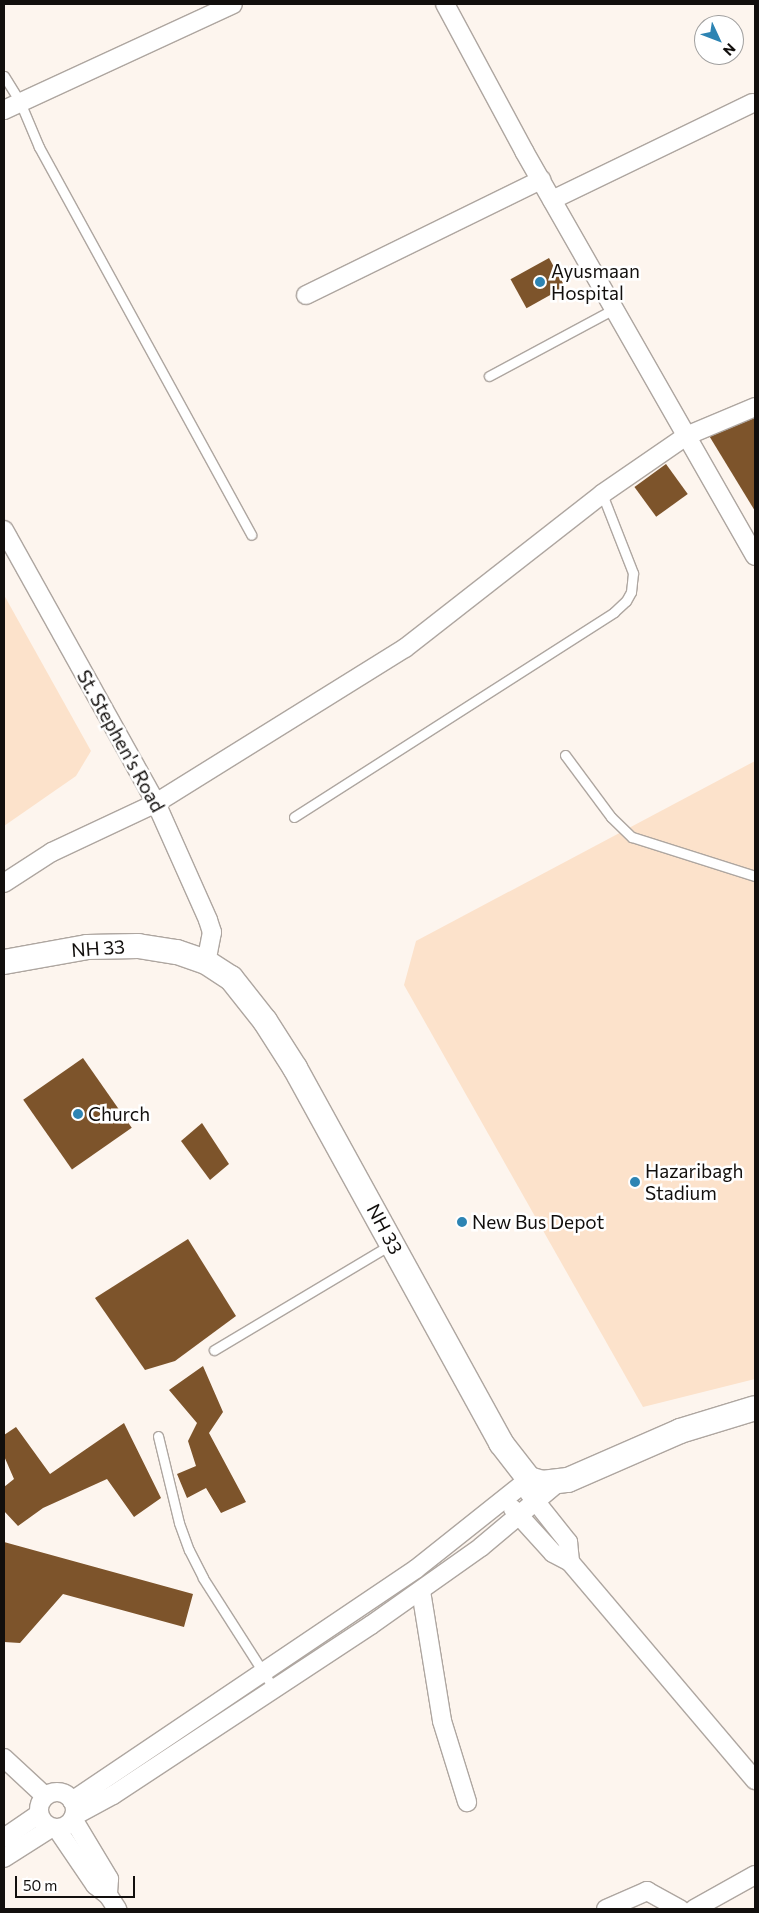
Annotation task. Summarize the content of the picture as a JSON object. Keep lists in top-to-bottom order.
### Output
{
  "streets": {
    "main road": ["NH 33"],
    "street": ["St. Stephen's Road"]
  },
  "crossings": [
    ["St. Stephen's Road", "NH 33"]
  ],
  "places": [
    "Ayusmaan Hospital",
    "Church",
    "Hazaribagh Stadium",
    "New Bus Depot"
  ],
  "scale_bar": "50 m",
  "north": "bottom right"
}
